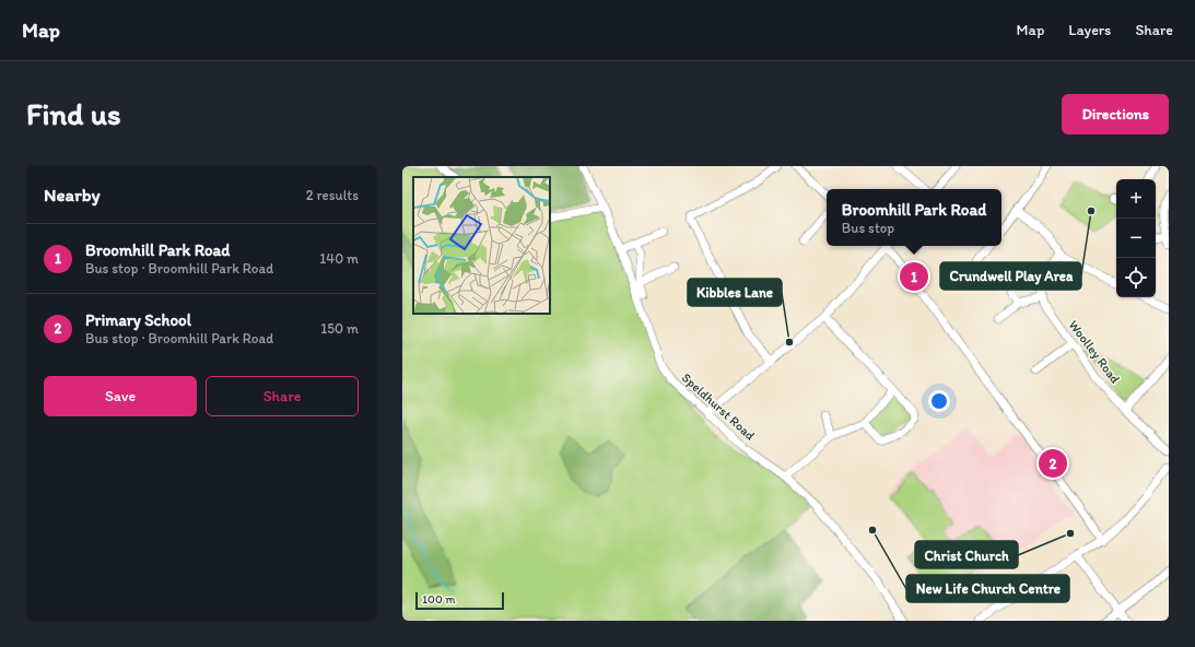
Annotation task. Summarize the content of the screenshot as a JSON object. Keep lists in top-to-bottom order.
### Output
{
  "streets": {
    "street": ["Woolley Road", "Speldhurst Road"]
  },
  "places": [
    "Crundwell Play Area",
    "Kibbles Lane",
    "New Life Church Centre",
    "Christ Church"
  ],
  "scale_bar": "100 m",
  "page": {
    "header": "Map",
    "nav": ["Map", "Layers", "Share"],
    "buttons": [
      "Directions",
      ["Save", "Share"]
    ],
    "title": "Find us",
    "heading": ["Nearby", "2 results"],
    "map_buttons": ["+", "−"],
    "popup": ["Broomhill Park Road", "Bus stop"],
    "list": [
      {
        "mark": "1",
        "name": "Broomhill Park Road",
        "note": "Bus stop · Broomhill Park Road",
        "value": "140 m"
      },
      {
        "mark": "2",
        "name": "Primary School",
        "note": "Bus stop · Broomhill Park Road",
        "value": "150 m"
      }
    ],
    "pins": ["1", "2"],
    "scale": "100 m"
  }
}
